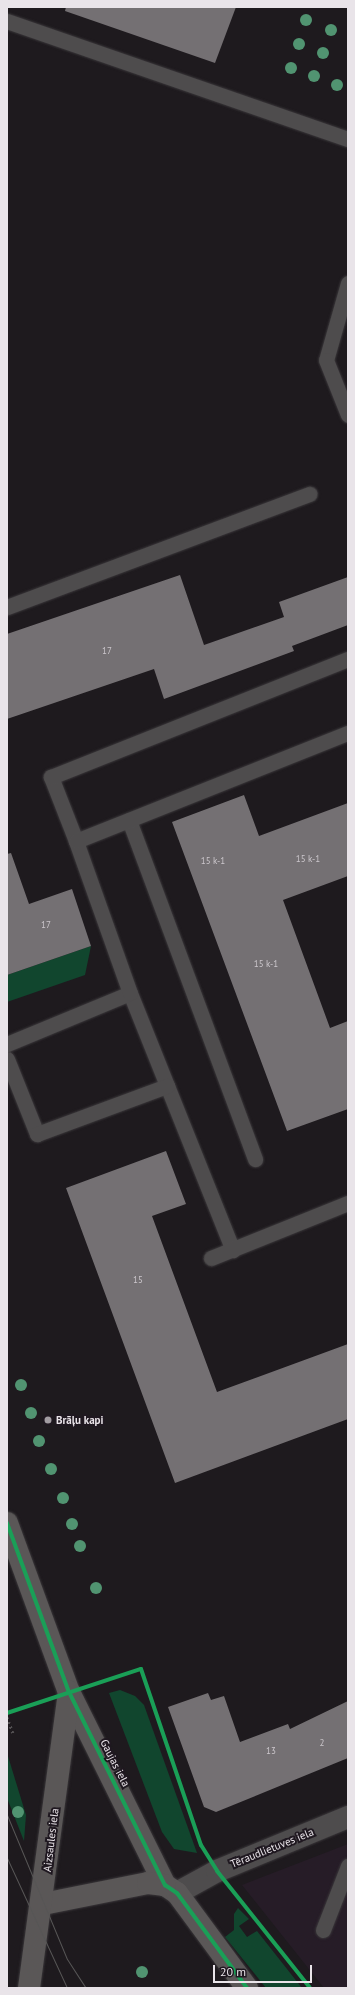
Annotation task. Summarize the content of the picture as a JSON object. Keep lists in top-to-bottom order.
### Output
{
  "streets": {
    "street": ["Gaujas iela", "Aizsaules iela", "Tēraudlietuves iela"]
  },
  "crossings": [
    ["Gaujas iela", "Aizsaules iela"],
    ["Gaujas iela", "Tēraudlietuves iela"]
  ],
  "places": ["Brāļu kapi"],
  "house_numbers": [
    "17",
    "15 k-1",
    "15 k-1",
    "17",
    "15 k-1",
    "15",
    "2",
    "13"
  ],
  "scale_bar": "20 m"
}
